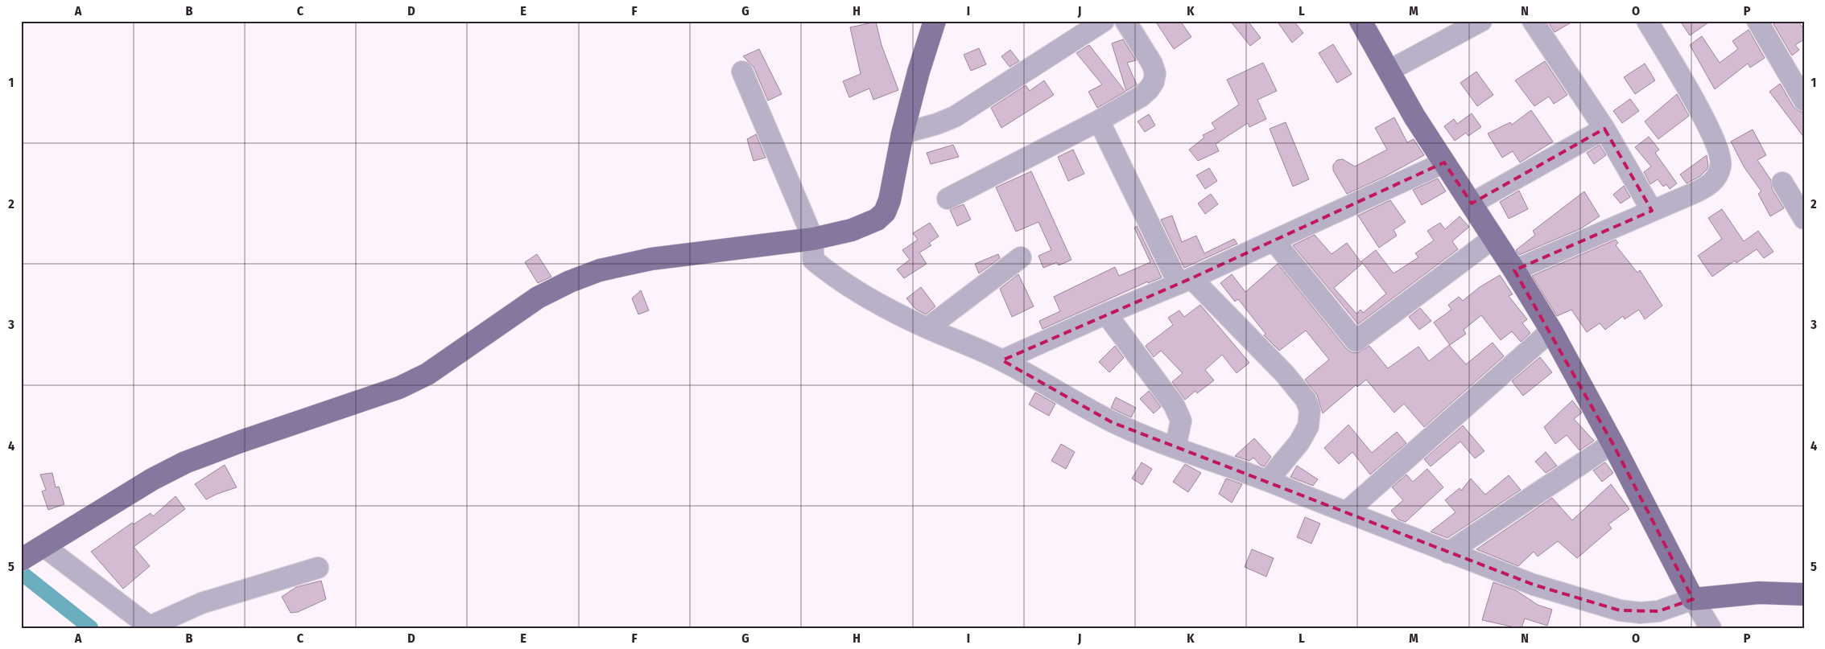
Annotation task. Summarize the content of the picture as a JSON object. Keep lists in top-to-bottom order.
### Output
{
  "grid": {
    "columns": [
      "A",
      "B",
      "C",
      "D",
      "E",
      "F",
      "G",
      "H",
      "I",
      "J",
      "K",
      "L",
      "M",
      "N",
      "O",
      "P"
    ],
    "rows": [
      "1",
      "2",
      "3",
      "4",
      "5"
    ]
  }
}
